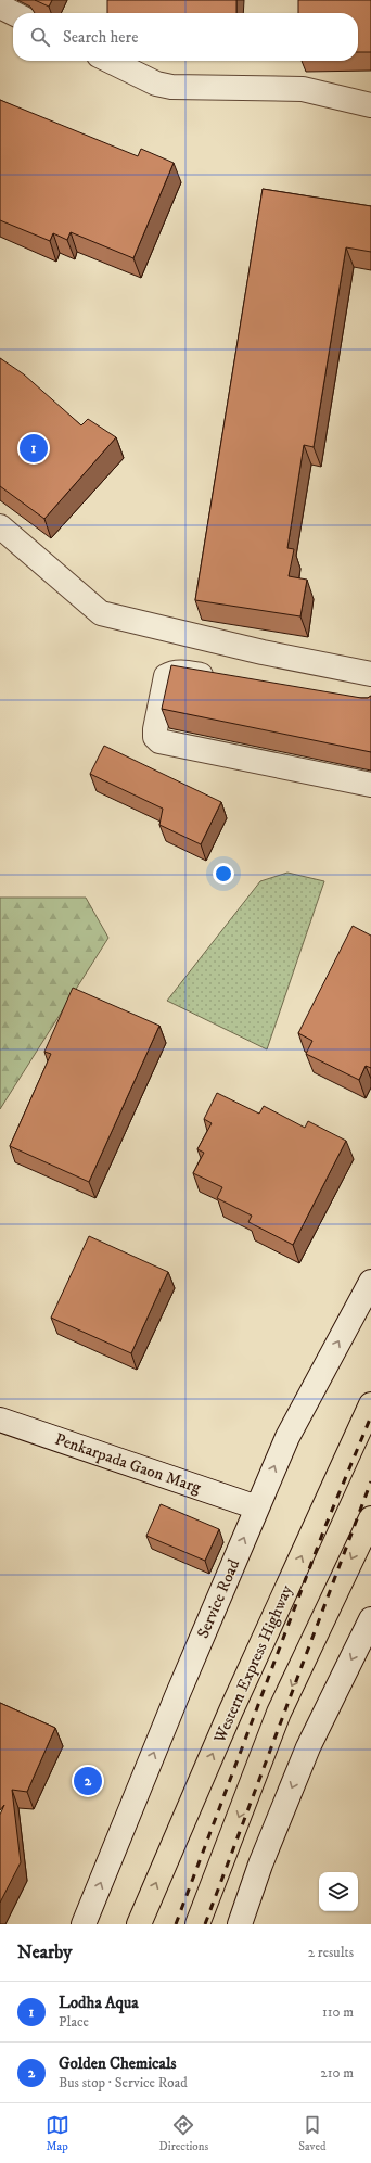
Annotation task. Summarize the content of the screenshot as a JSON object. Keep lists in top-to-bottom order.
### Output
{
  "streets": {
    "highway": ["Western Express Highway"],
    "street": ["Penkarpada Gaon Marg", "Service Road"]
  },
  "crossings": [
    ["Penkarpada Gaon Marg", "Service Road"]
  ],
  "page": {
    "search": "Search here",
    "pins": ["1", "2"],
    "heading": ["Nearby", "2 results"],
    "list": [
      {
        "mark": "1",
        "name": "Lodha Aqua",
        "note": "Place",
        "value": "110 m"
      },
      {
        "mark": "2",
        "name": "Golden Chemicals",
        "note": "Bus stop · Service Road",
        "value": "210 m"
      }
    ],
    "nav": ["Map", "Directions", "Saved"]
  }
}
